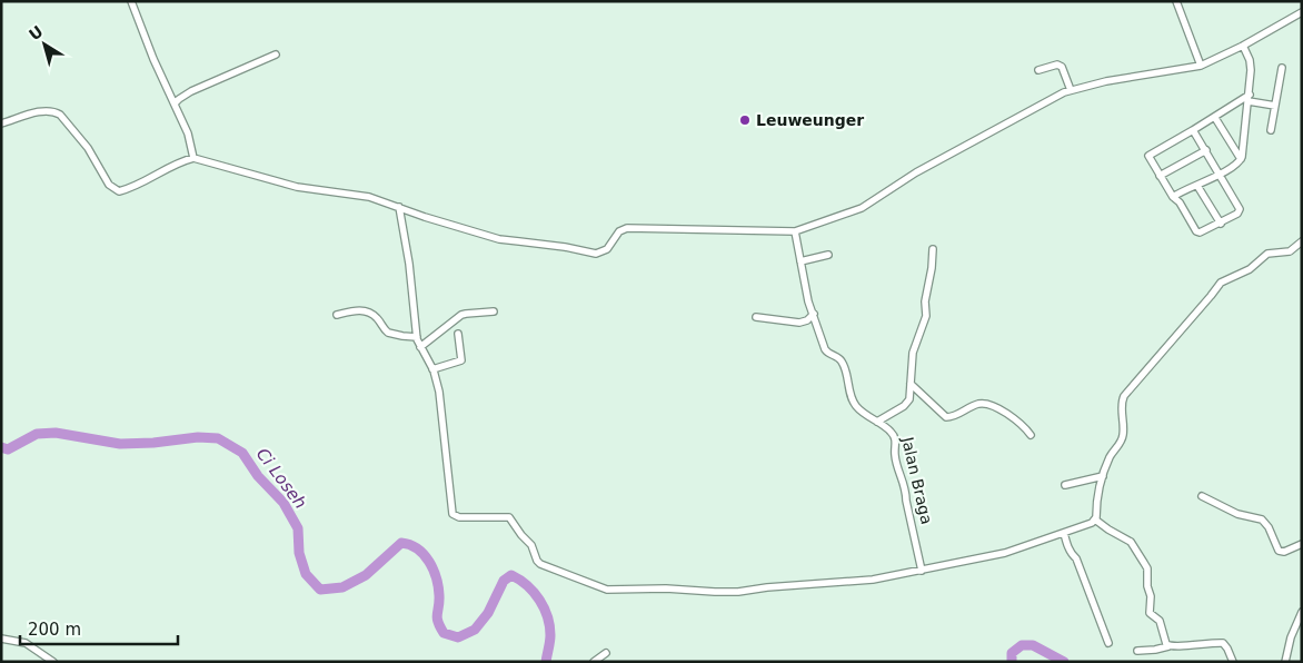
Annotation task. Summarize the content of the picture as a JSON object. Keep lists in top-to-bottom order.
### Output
{
  "streets": {
    "street": ["Jalan Braga"]
  },
  "water": ["Ci Loseh"],
  "places": ["Leuweunger"],
  "scale_bar": "200 m",
  "north": "top left"
}
